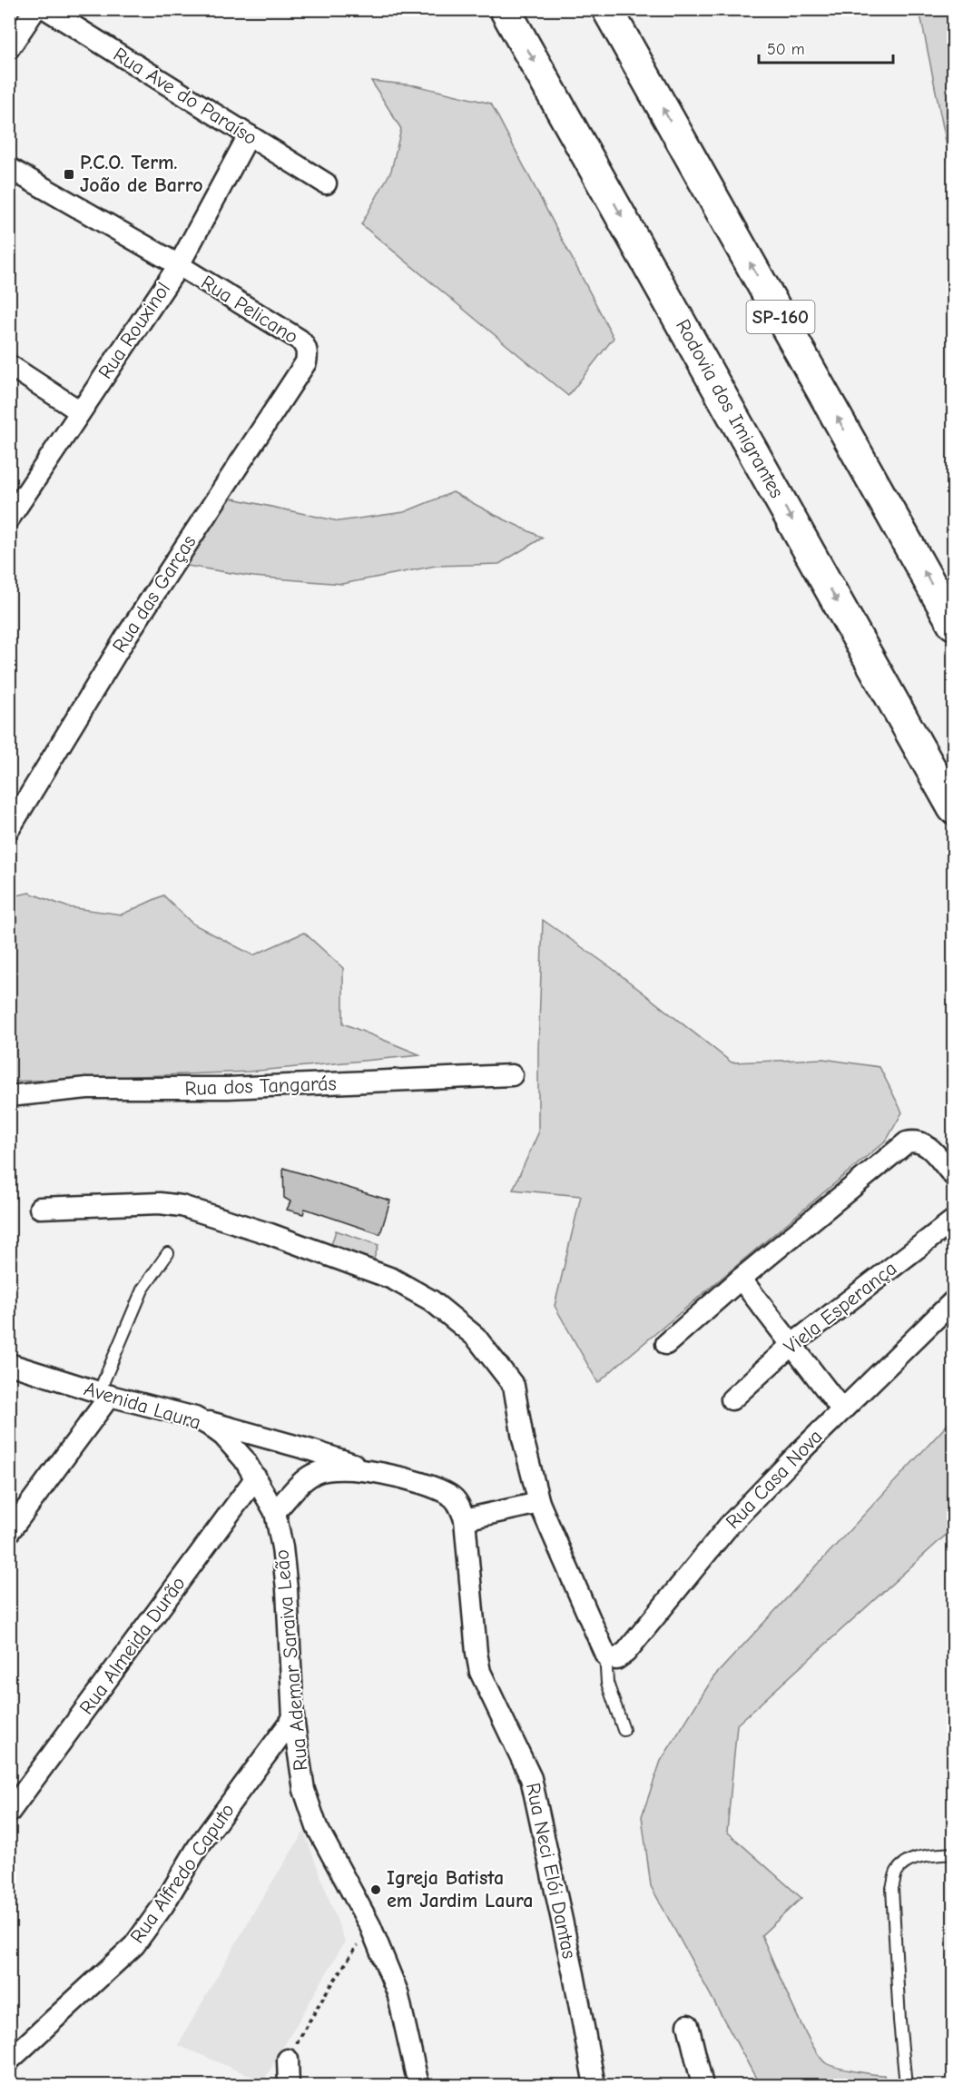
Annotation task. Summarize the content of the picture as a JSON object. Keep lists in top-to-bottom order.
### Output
{
  "streets": {
    "highway": ["SP-160", "Rodovia dos Imigrantes"],
    "street": [
      "Rua Ave do Paraíso",
      "Rua Pelicano",
      "Rua Rouxinol",
      "Rua das Garças",
      "Rua dos Tangarás",
      "Viela Esperança",
      "Avenida Laura",
      "Rua Casa Nova",
      "Rua Almeida Durão",
      "Rua Ademar Saraiva Leão",
      "Rua Neci Elói Dantas",
      "Rua Alfredo Caputo"
    ]
  },
  "crossings": [
    ["Rua Ave do Paraíso", "Rua Rouxinol"],
    ["Rua Pelicano", "Rua Rouxinol"],
    ["Rua Pelicano", "Rua das Garças"],
    ["Avenida Laura", "Rua Almeida Durão"],
    ["Avenida Laura", "Rua Ademar Saraiva Leão"],
    ["Rua Almeida Durão", "Rua Ademar Saraiva Leão"],
    ["Rua Ademar Saraiva Leão", "Rua Alfredo Caputo"]
  ],
  "places": {
    "transit": ["P.C.O. Term. João de Barro"],
    "other": ["Igreja Batista em Jardim Laura"]
  },
  "scale_bar": "50 m"
}
